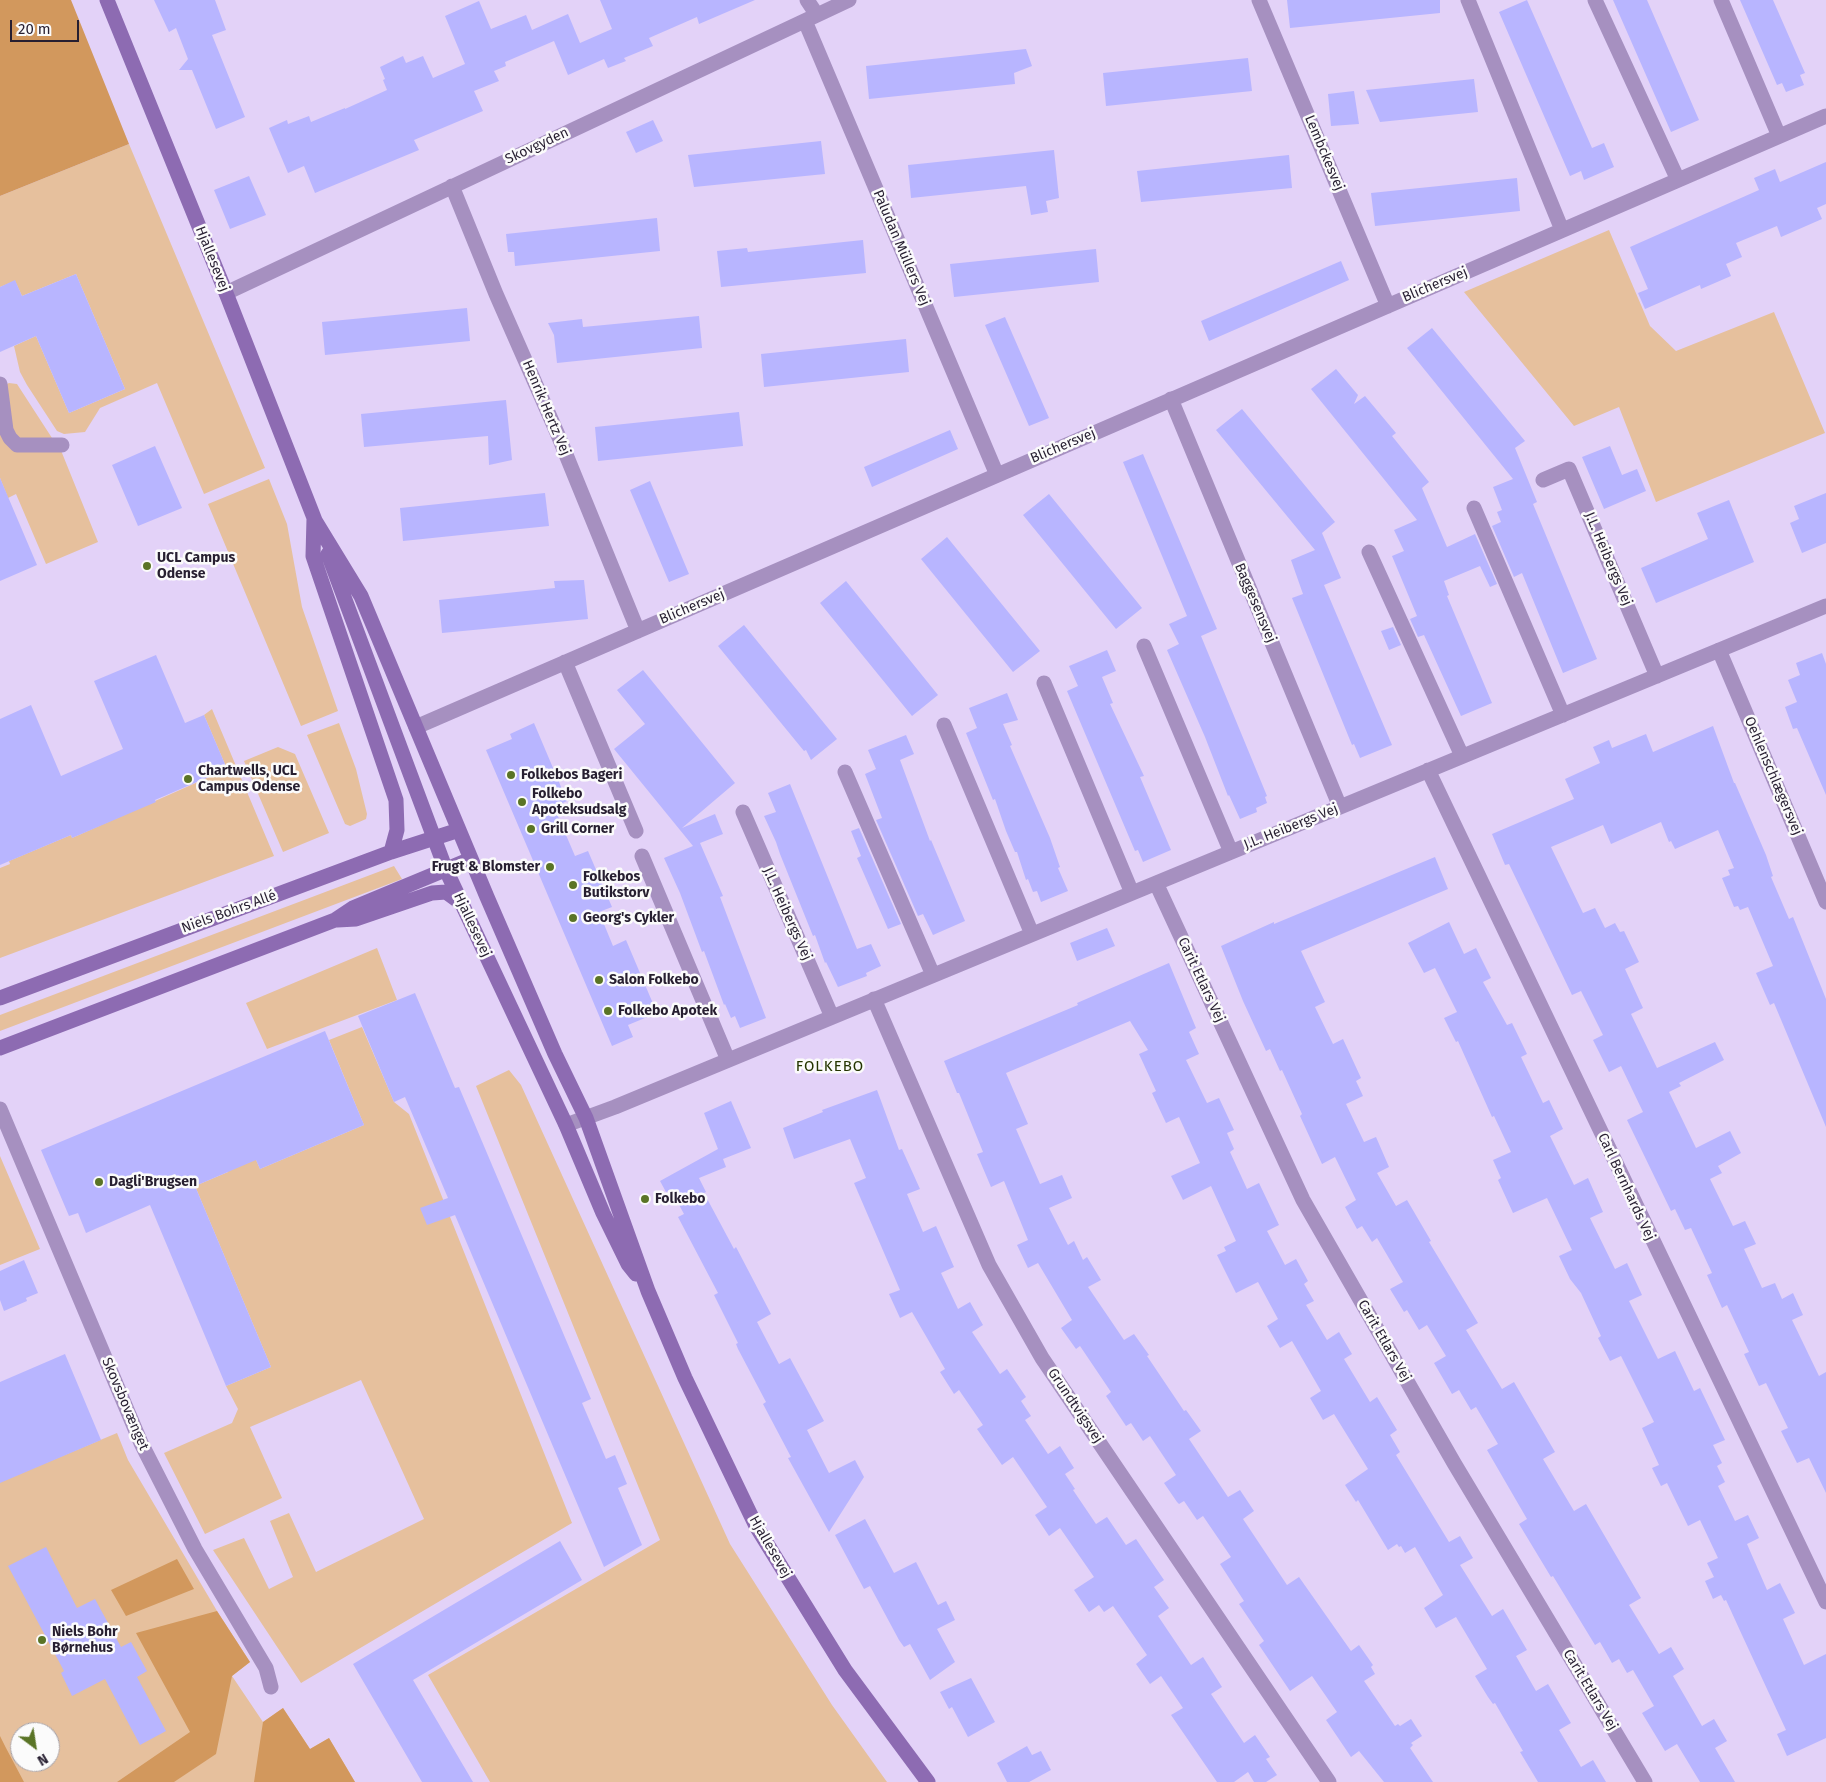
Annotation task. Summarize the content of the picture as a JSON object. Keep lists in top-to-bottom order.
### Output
{
  "streets": {
    "main road": ["Hjallesevej", "Niels Bohrs Allé"],
    "street": [
      "Skovgyden",
      "Lembckesvej",
      "Paludan Müllers Vej",
      "Blichersvej",
      "Henrik Hertz Vej",
      "J.L. Heibergs Vej",
      "Baggesensvej",
      "Oehlenschlægersvej",
      "Carit Etlars Vej",
      "Carl Bernhards Vej",
      "Skovsbovænget",
      "Grundtvigsvej"
    ]
  },
  "crossings": [
    ["Skovgyden", "Paludan Müllers Vej"],
    ["Skovgyden", "Hjallesevej"],
    ["Skovgyden", "Henrik Hertz Vej"],
    ["Lembckesvej", "Blichersvej"],
    ["Paludan Müllers Vej", "Blichersvej"],
    ["Hjallesevej", "Blichersvej"],
    ["Hjallesevej", "J.L. Heibergs Vej"],
    ["Hjallesevej", "Niels Bohrs Allé"],
    ["Blichersvej", "Henrik Hertz Vej"],
    ["Blichersvej", "Baggesensvej"],
    ["J.L. Heibergs Vej", "Baggesensvej"],
    ["J.L. Heibergs Vej", "Oehlenschlægersvej"],
    ["J.L. Heibergs Vej", "Carit Etlars Vej"],
    ["J.L. Heibergs Vej", "Carl Bernhards Vej"],
    ["J.L. Heibergs Vej", "Grundtvigsvej"]
  ],
  "districts": ["FOLKEBO"],
  "places": [
    "UCL Campus Odense",
    "Folkebos Bageri",
    "Chartwells, UCL Campus Odense",
    "Folkebo Apoteksudsalg",
    "Grill Corner",
    "Frugt & Blomster",
    "Folkebos Butikstorv",
    "Georg's Cykler",
    "Salon Folkebo",
    "Folkebo Apotek",
    "Dagli'Brugsen",
    "Folkebo",
    "Niels Bohr Børnehus"
  ],
  "scale_bar": "20 m",
  "north": "bottom right"
}
